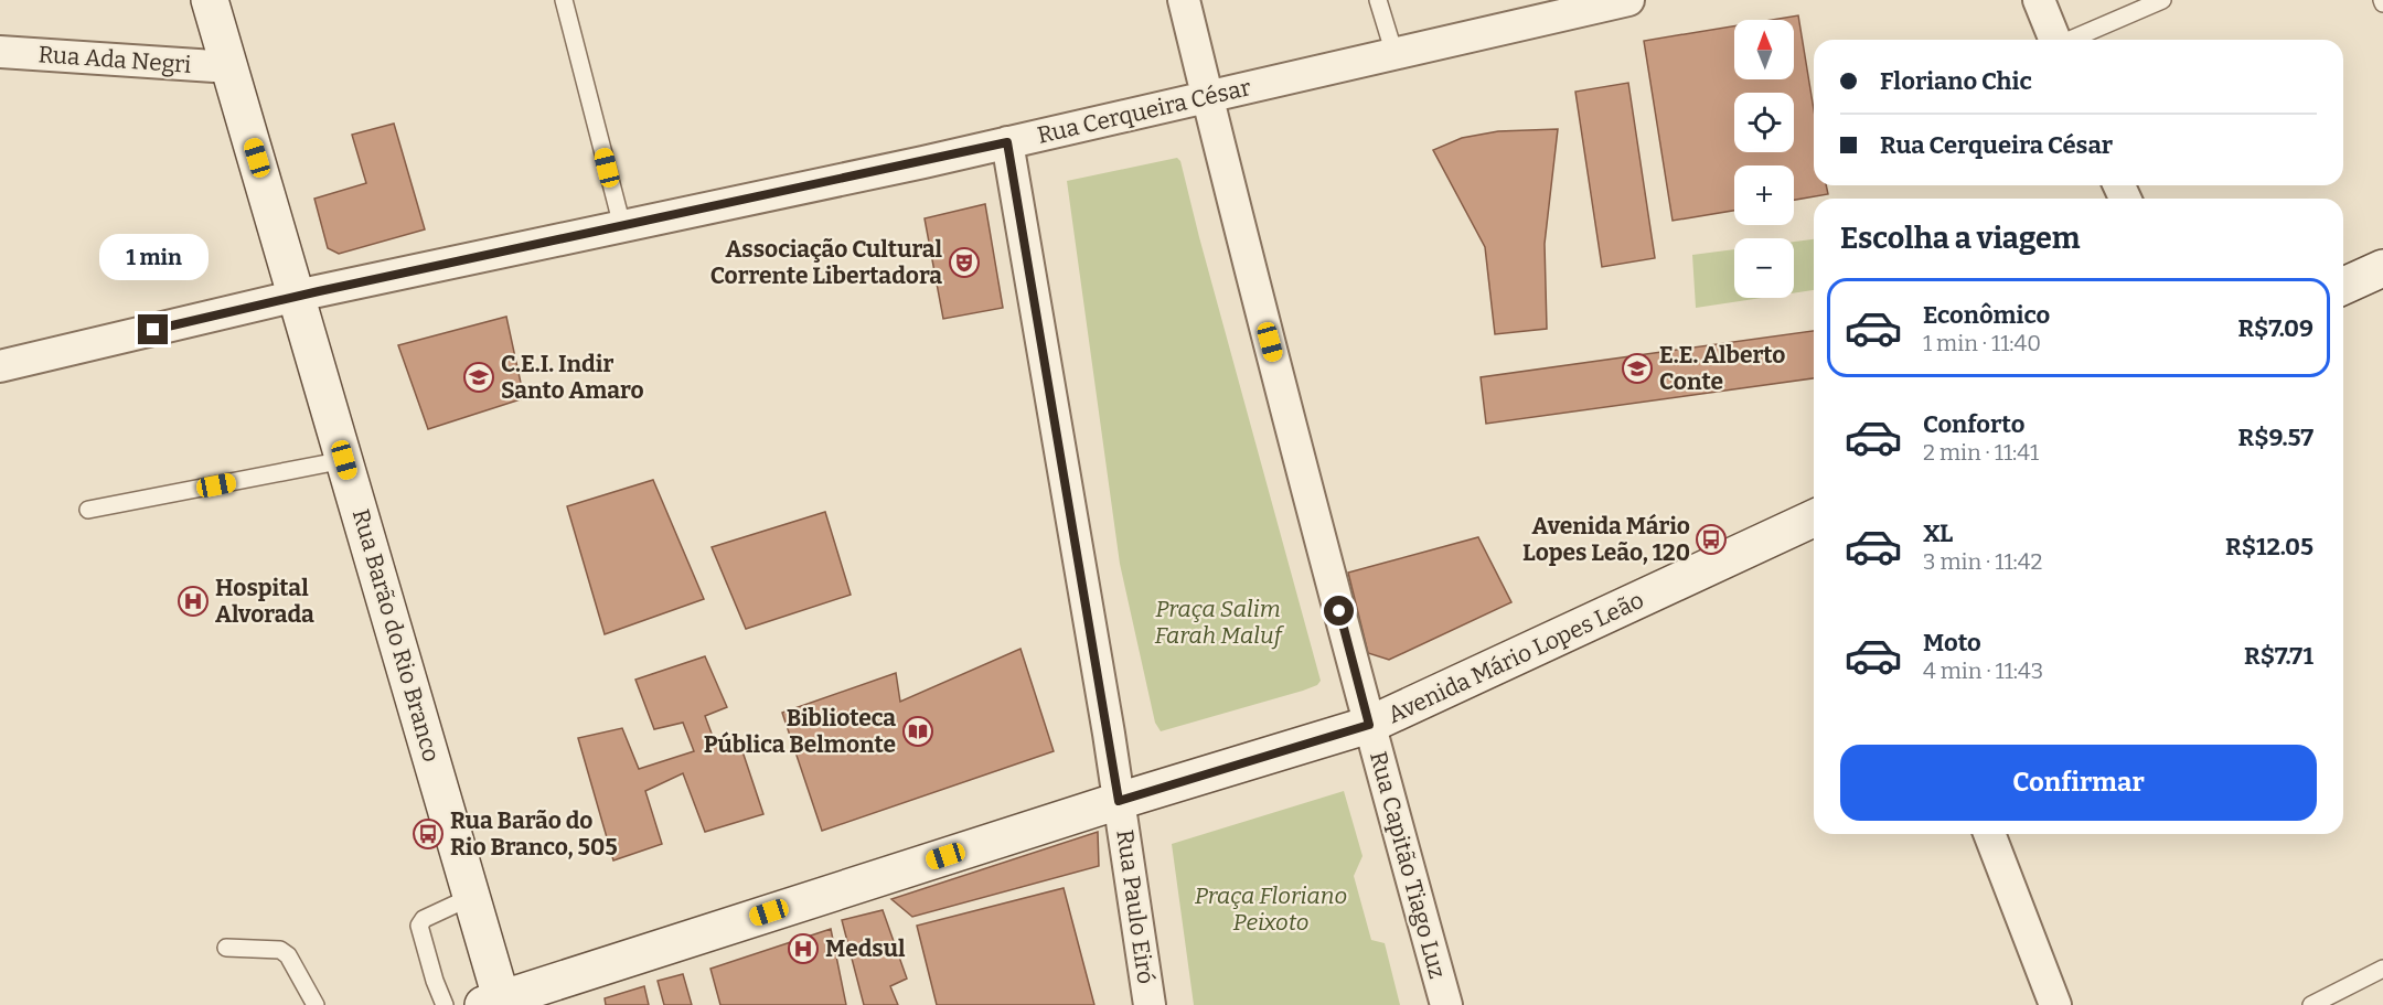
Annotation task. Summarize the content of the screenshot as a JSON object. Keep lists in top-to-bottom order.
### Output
{
  "streets": {
    "street": [
      "Rua Ada Negri",
      "Rua Cerqueira César",
      "Rua Barão do Rio Branco",
      "Avenida Mário Lopes Leão",
      "Rua Capitão Tiago Luz",
      "Rua Paulo Eiró"
    ]
  },
  "crossings": [
    ["Rua Ada Negri", "Rua Barão do Rio Branco"],
    ["Rua Cerqueira César", "Rua Barão do Rio Branco"],
    ["Rua Cerqueira César", "Rua Capitão Tiago Luz"],
    ["Rua Cerqueira César", "Rua Paulo Eiró"],
    ["Rua Barão do Rio Branco", "Avenida Mário Lopes Leão"],
    ["Avenida Mário Lopes Leão", "Rua Capitão Tiago Luz"],
    ["Avenida Mário Lopes Leão", "Rua Paulo Eiró"]
  ],
  "parks": ["Praça Salim Farah Maluf", "Praça Floriano Peixoto"],
  "places": {
    "theatre": ["Associação Cultural Corrente Libertadora"],
    "school or university": ["E.E. Alberto Conte", "C.E.I. Indir Santo Amaro"],
    "bus stop": ["Avenida Mário Lopes Leão, 120", "Rua Barão do Rio Branco, 505"],
    "hospital": ["Hospital Alvorada", "Medsul"],
    "library": ["Biblioteca Pública Belmonte"]
  },
  "north": "top",
  "page": {
    "map_buttons": ["+", "−"],
    "banner": ["Floriano Chic", "Rua Cerqueira César"],
    "heading": "Escolha a viagem",
    "bubble": "1 min",
    "list": [
      {
        "name": "Econômico",
        "note": "1 min · 11:40",
        "value": "R$7.09"
      },
      {
        "name": "Conforto",
        "note": "2 min · 11:41",
        "value": "R$9.57"
      },
      {
        "name": "XL",
        "note": "3 min · 11:42",
        "value": "R$12.05"
      },
      {
        "name": "Moto",
        "note": "4 min · 11:43",
        "value": "R$7.71"
      }
    ],
    "buttons": "Confirmar"
  }
}
